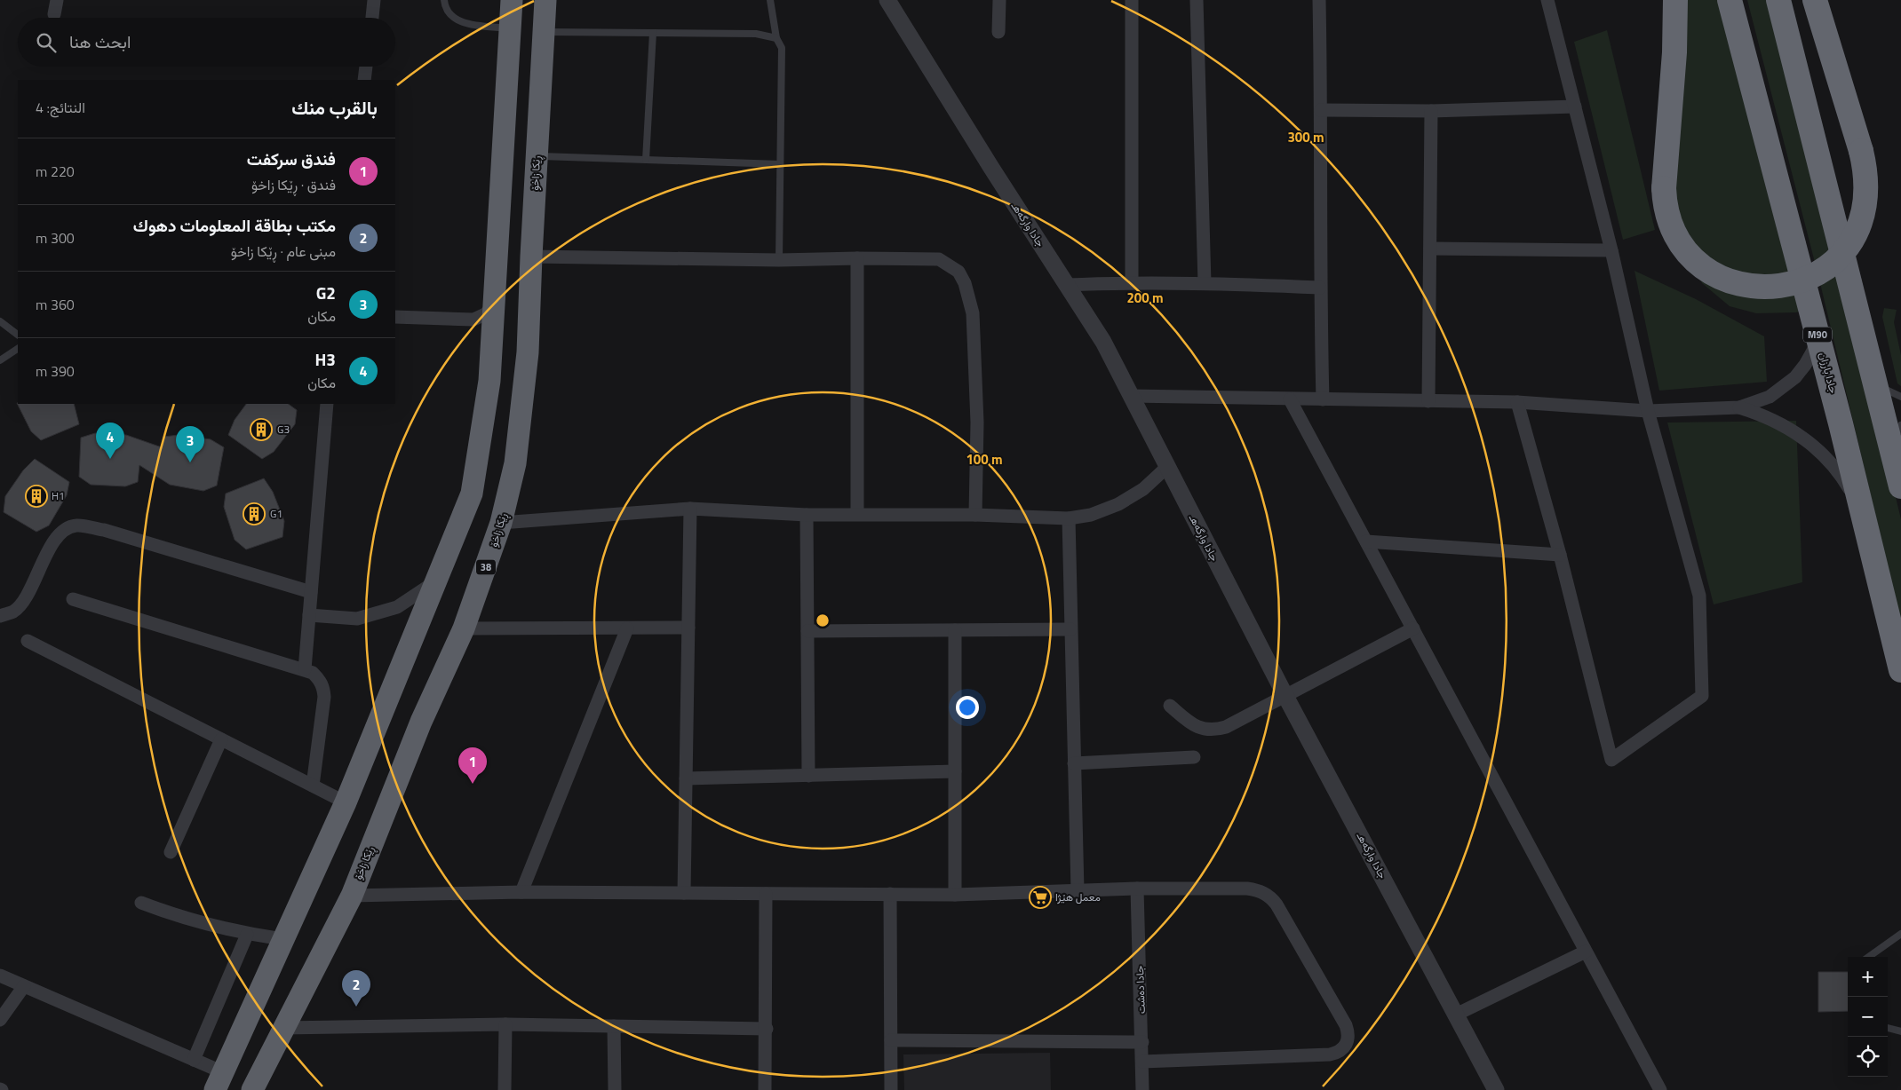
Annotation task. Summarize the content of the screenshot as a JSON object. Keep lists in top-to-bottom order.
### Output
{
  "streets": {
    "highway": [
      "ڕێکا زاخۆ",
      "M90",
      "جادا بارزان",
      "38"
    ],
    "street": ["جادا وارگه‌هـ", "جادا دەشت"]
  },
  "places": {
    "building": ["G3", "H1", "G1"],
    "supermarket": ["معمل ھێژا"]
  },
  "page": {
    "search": "ابحث هنا",
    "heading": ["بالقرب منك", "النتائج: 4"],
    "list": [
      {
        "mark": "1",
        "name": "فندق سركفت",
        "note": "فندق · ڕێکا زاخۆ",
        "value": "220 m"
      },
      {
        "mark": "2",
        "name": "مكتب بطاقة المعلومات دهوك",
        "note": "مبنى عام · ڕێکا زاخۆ",
        "value": "300 m"
      },
      {
        "mark": "3",
        "name": "G2",
        "note": "مكان",
        "value": "360 m"
      },
      {
        "mark": "4",
        "name": "H3",
        "note": "مكان",
        "value": "390 m"
      }
    ],
    "pins": [
      "4",
      "3",
      "1",
      "2"
    ],
    "map_buttons": ["+", "−"]
  },
  "rings": ["300 m", "200 m", "100 m"]
}
